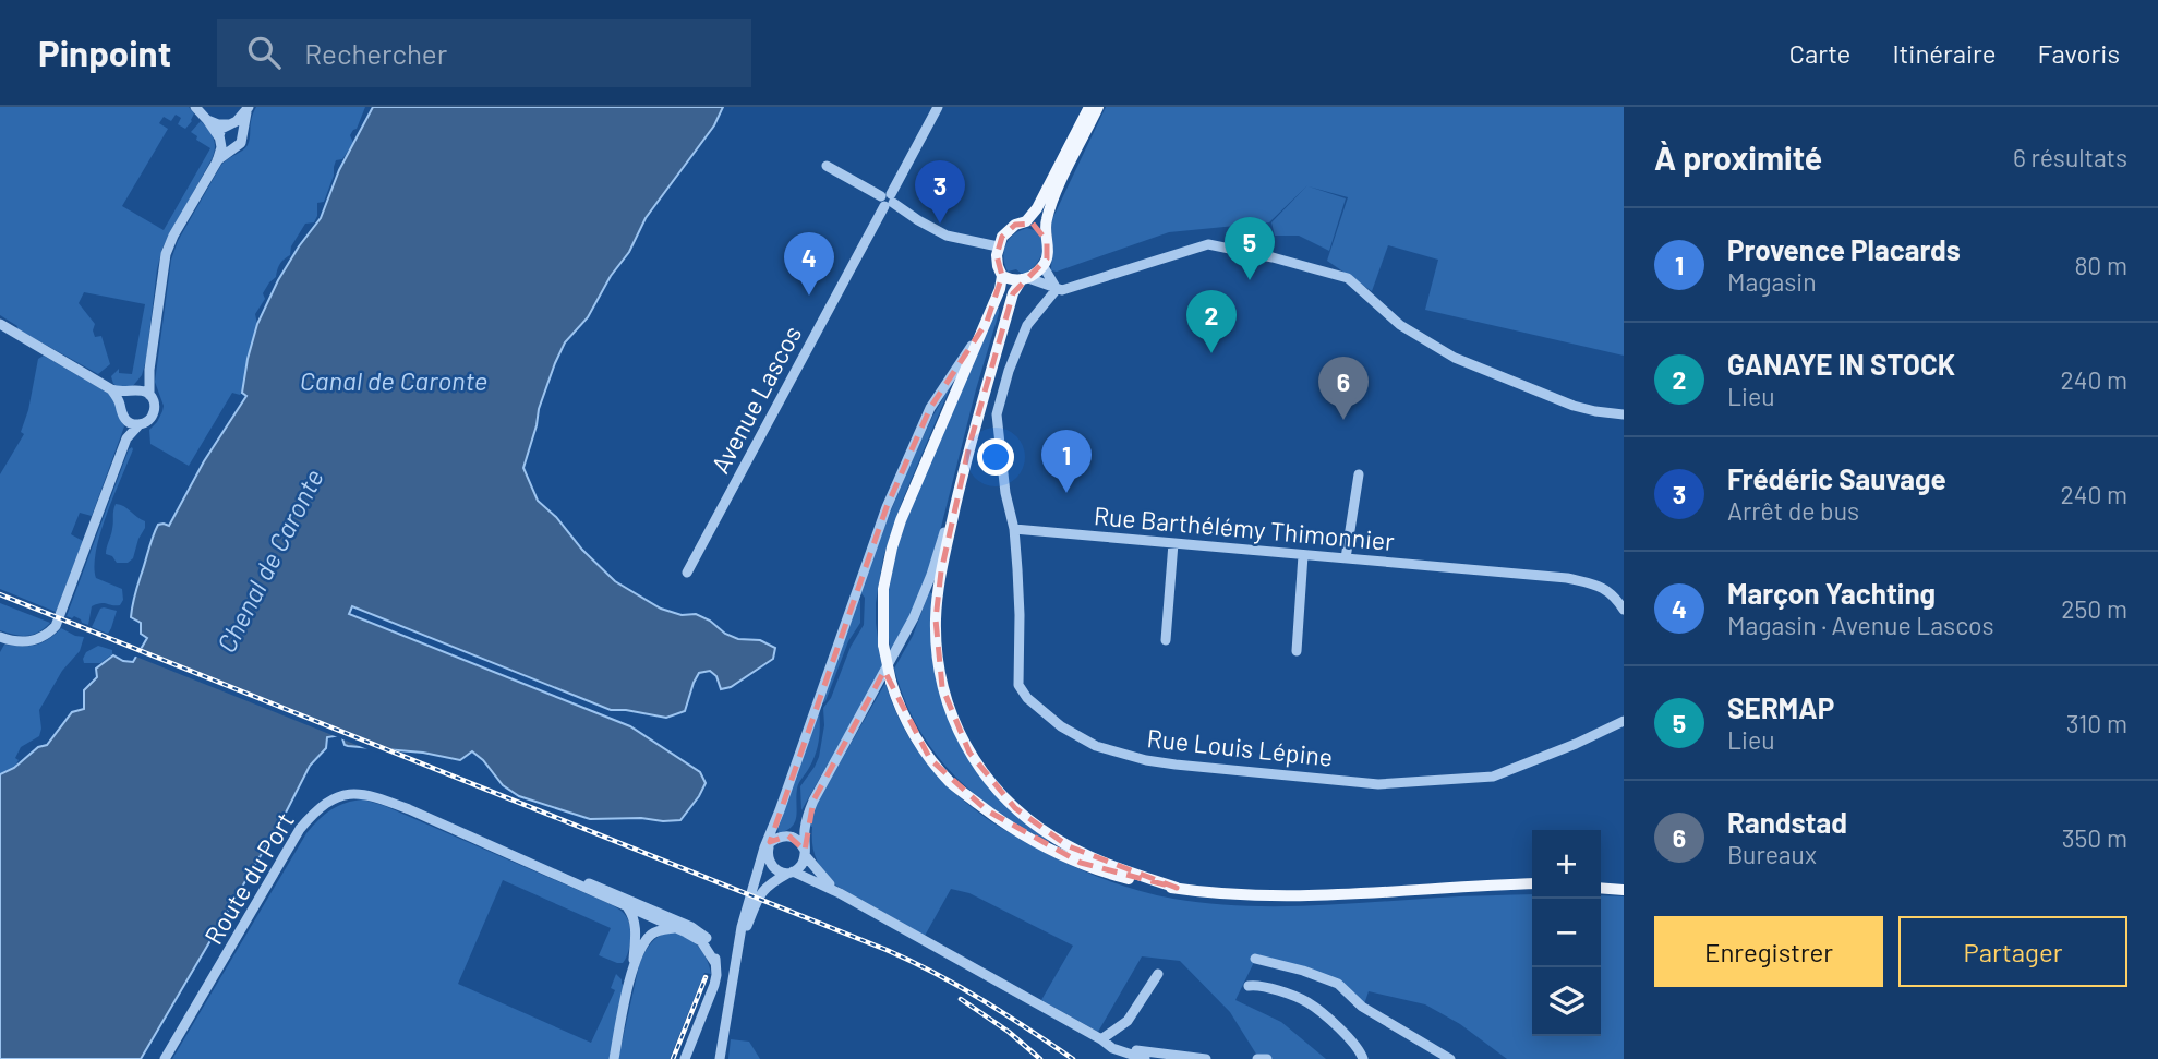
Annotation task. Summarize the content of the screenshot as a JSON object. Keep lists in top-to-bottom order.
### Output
{
  "streets": {
    "street": [
      "Avenue Lascos",
      "Rue Barthélémy Thimonnier",
      "Rue Louis Lépine",
      "Route du Port"
    ]
  },
  "crossings": [
    ["Rue Barthélémy Thimonnier", "Rue Louis Lépine"]
  ],
  "water": ["Canal de Caronte", "Chenal de Caronte"],
  "page": {
    "header": "Pinpoint",
    "search": "Rechercher",
    "nav": ["Carte", "Itinéraire", "Favoris"],
    "heading": ["À proximité", "6 résultats"],
    "pins": [
      "3",
      "5",
      "4",
      "2",
      "6",
      "1"
    ],
    "list": [
      {
        "mark": "1",
        "name": "Provence Placards",
        "note": "Magasin",
        "value": "80 m"
      },
      {
        "mark": "2",
        "name": "GANAYE IN STOCK",
        "note": "Lieu",
        "value": "240 m"
      },
      {
        "mark": "3",
        "name": "Frédéric Sauvage",
        "note": "Arrêt de bus",
        "value": "240 m"
      },
      {
        "mark": "4",
        "name": "Marçon Yachting",
        "note": "Magasin · Avenue Lascos",
        "value": "250 m"
      },
      {
        "mark": "5",
        "name": "SERMAP",
        "note": "Lieu",
        "value": "310 m"
      },
      {
        "mark": "6",
        "name": "Randstad",
        "note": "Bureaux",
        "value": "350 m"
      }
    ],
    "map_buttons": ["+", "−"],
    "buttons": ["Enregistrer", "Partager"]
  }
}
